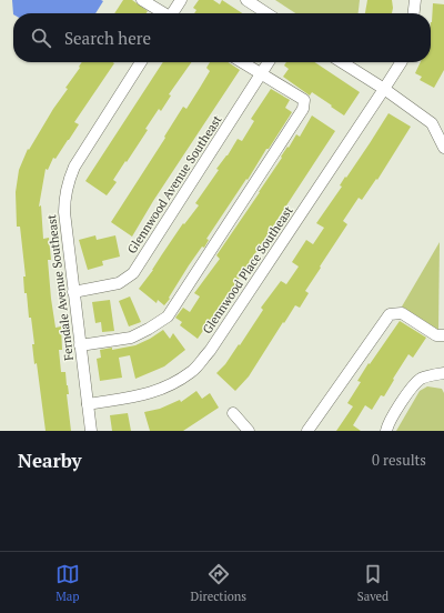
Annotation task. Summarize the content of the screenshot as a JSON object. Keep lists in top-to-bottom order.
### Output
{
  "streets": {
    "street": ["Glennwood Avenue Southeast", "Glennwood Place Southeast", "Ferndale Avenue Southeast"]
  },
  "crossings": [
    ["Glennwood Avenue Southeast", "Ferndale Avenue Southeast"],
    ["Glennwood Place Southeast", "Ferndale Avenue Southeast"]
  ],
  "page": {
    "search": "Search here",
    "heading": ["Nearby", "0 results"],
    "nav": ["Map", "Directions", "Saved"]
  }
}
